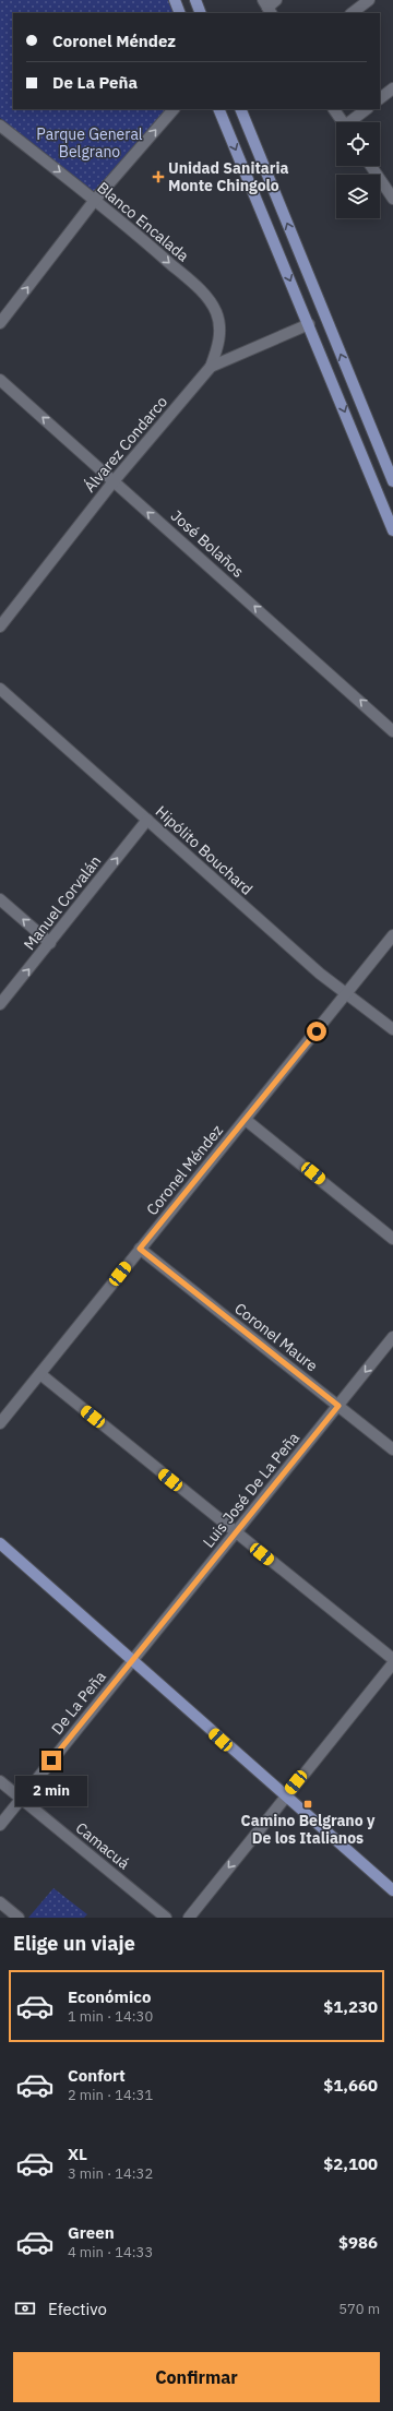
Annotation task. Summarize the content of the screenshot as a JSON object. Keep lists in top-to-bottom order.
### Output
{
  "streets": {
    "street": [
      "Blanco Encalada",
      "Álvarez Condarco",
      "José Bolaños",
      "Hipólito Bouchard",
      "Manuel Corvalán",
      "Coronel Méndez",
      "Coronel Maure",
      "Luis José De La Peña",
      "De La Peña",
      "Camacuá"
    ]
  },
  "crossings": [
    ["Blanco Encalada", "Álvarez Condarco"],
    ["Álvarez Condarco", "José Bolaños"],
    ["Hipólito Bouchard", "Manuel Corvalán"],
    ["Hipólito Bouchard", "Coronel Méndez"],
    ["Coronel Méndez", "Coronel Maure"],
    ["Coronel Maure", "Luis José De La Peña"],
    ["Luis José De La Peña", "De La Peña"],
    ["De La Peña", "Camacuá"]
  ],
  "one_way": ["Blanco Encalada", "José Bolaños", "Manuel Corvalán"],
  "parks": ["Parque General Belgrano"],
  "places": {
    "health": ["Unidad Sanitaria Monte Chingolo"],
    "transit": ["Camino Belgrano y De los Italianos"]
  },
  "page": {
    "banner": ["Coronel Méndez", "De La Peña"],
    "bubble": "2 min",
    "heading": "Elige un viaje",
    "list": [
      {
        "name": "Económico",
        "note": "1 min · 14:30",
        "value": "$1,230"
      },
      {
        "name": "Confort",
        "note": "2 min · 14:31",
        "value": "$1,660"
      },
      {
        "name": "XL",
        "note": "3 min · 14:32",
        "value": "$2,100"
      },
      {
        "name": "Green",
        "note": "4 min · 14:33",
        "value": "$986"
      }
    ],
    "pay": ["Efectivo", "570 m"],
    "buttons": "Confirmar"
  }
}
